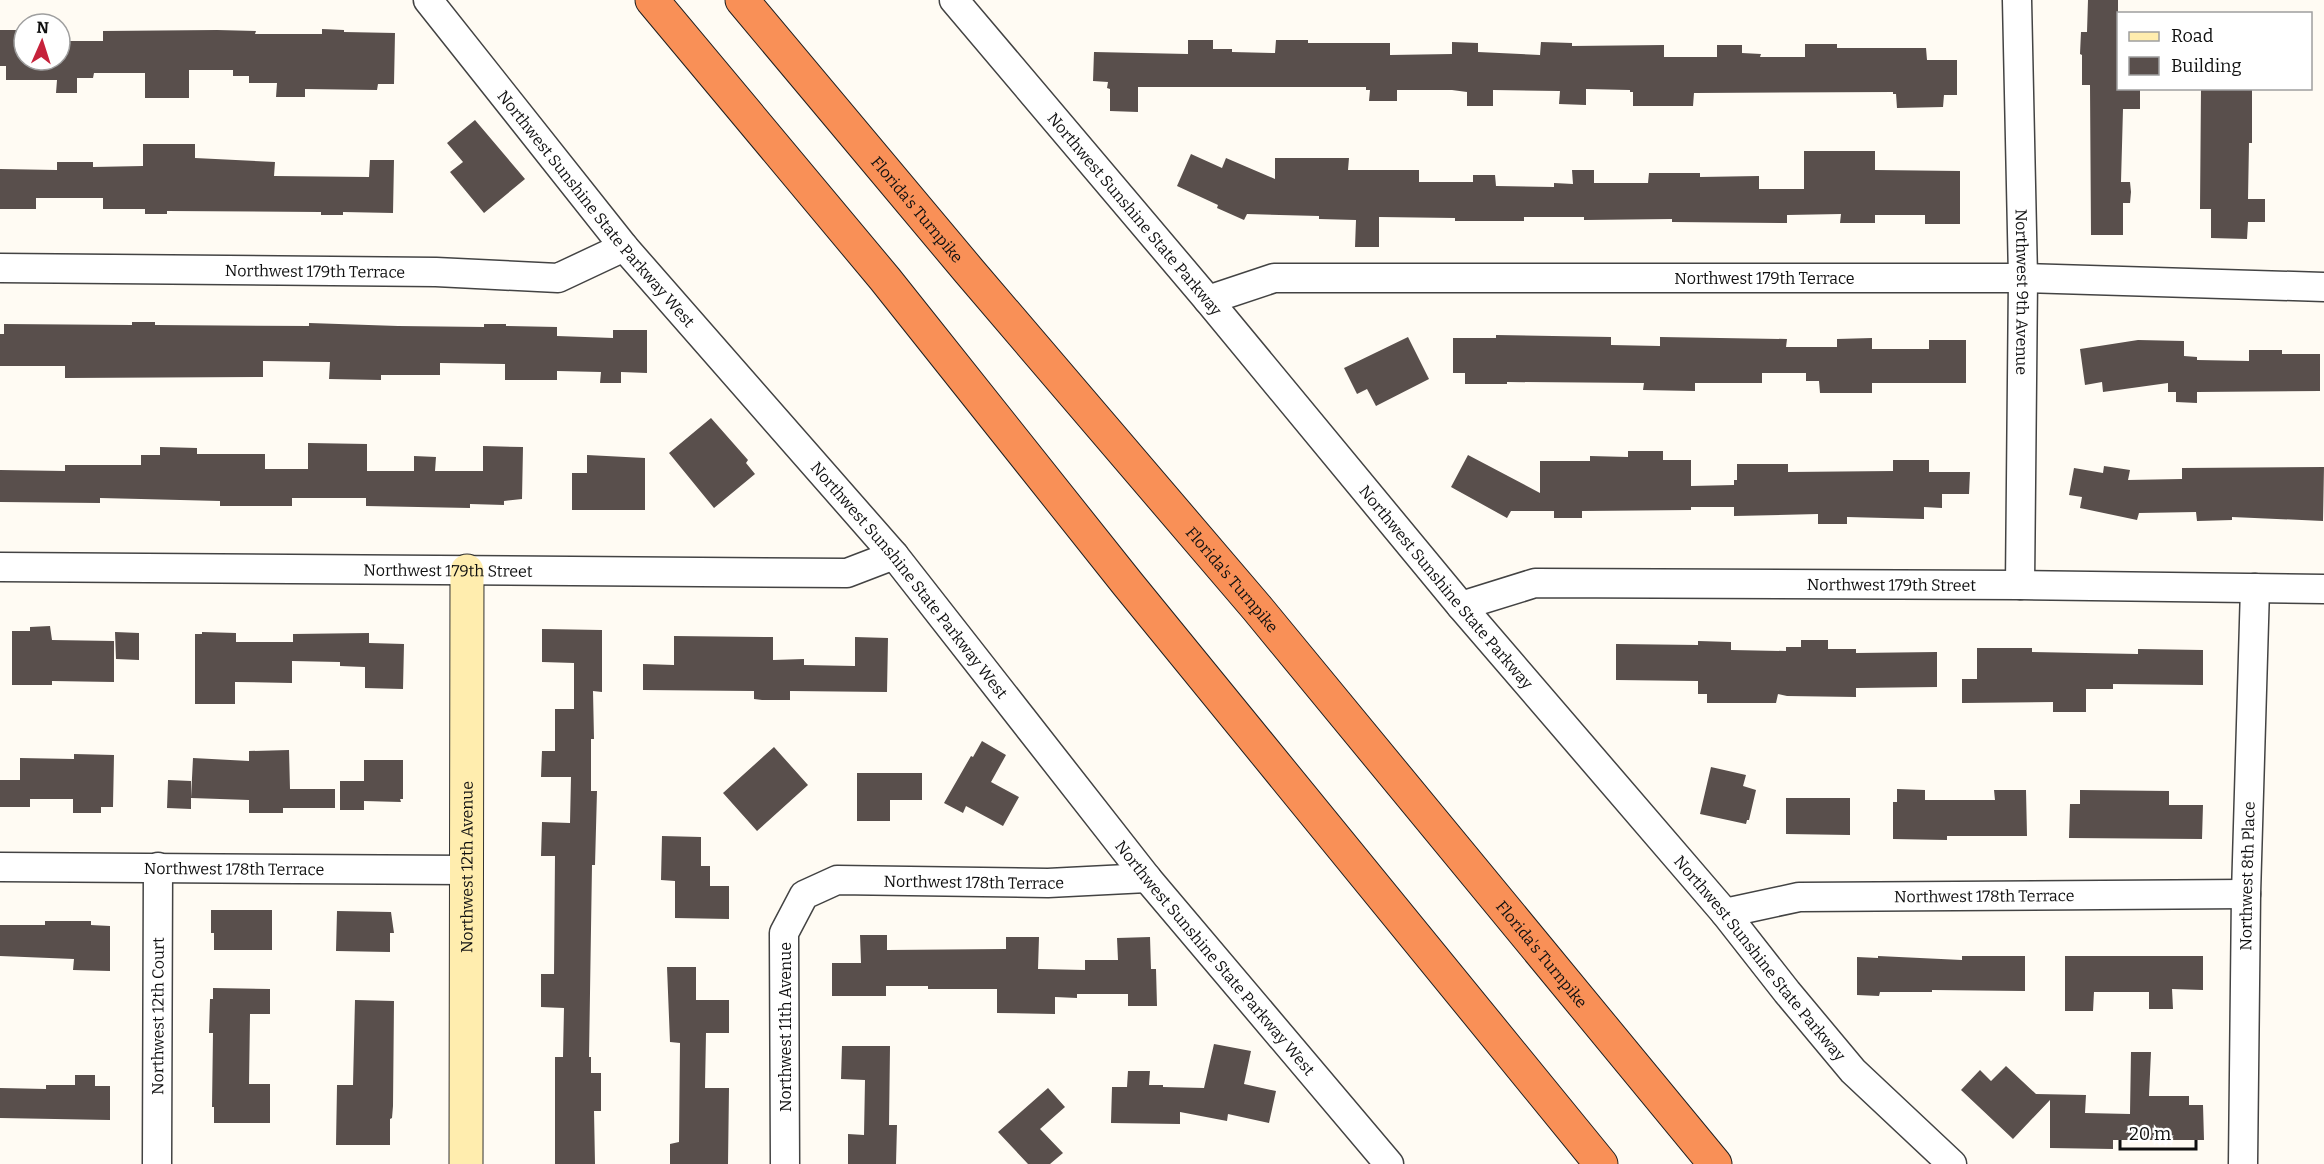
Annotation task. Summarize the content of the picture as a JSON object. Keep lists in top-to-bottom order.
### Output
{
  "streets": {
    "highway": ["Florida's Turnpike"],
    "street": [
      "Northwest Sunshine State Parkway West",
      "Northwest Sunshine State Parkway",
      "Northwest 179th Terrace",
      "Northwest 9th Avenue",
      "Northwest 179th Street",
      "Northwest 12th Avenue",
      "Northwest 178th Terrace",
      "Northwest 8th Place",
      "Northwest 12th Court",
      "Northwest 11th Avenue"
    ]
  },
  "crossings": [
    ["Northwest Sunshine State Parkway West", "Northwest 179th Terrace"],
    ["Northwest Sunshine State Parkway West", "Northwest 179th Street"],
    ["Northwest Sunshine State Parkway West", "Northwest 178th Terrace"],
    ["Northwest Sunshine State Parkway", "Northwest 179th Terrace"],
    ["Northwest Sunshine State Parkway", "Northwest 179th Street"],
    ["Northwest Sunshine State Parkway", "Northwest 178th Terrace"],
    ["Northwest 179th Terrace", "Northwest 9th Avenue"],
    ["Northwest 9th Avenue", "Northwest 179th Street"],
    ["Northwest 179th Street", "Northwest 12th Avenue"],
    ["Northwest 179th Street", "Northwest 8th Place"],
    ["Northwest 12th Avenue", "Northwest 178th Terrace"],
    ["Northwest 178th Terrace", "Northwest 8th Place"],
    ["Northwest 178th Terrace", "Northwest 12th Court"],
    ["Northwest 178th Terrace", "Northwest 11th Avenue"]
  ],
  "legend": ["Road", "Building"],
  "scale_bar": "20 m",
  "north": "top"
}
